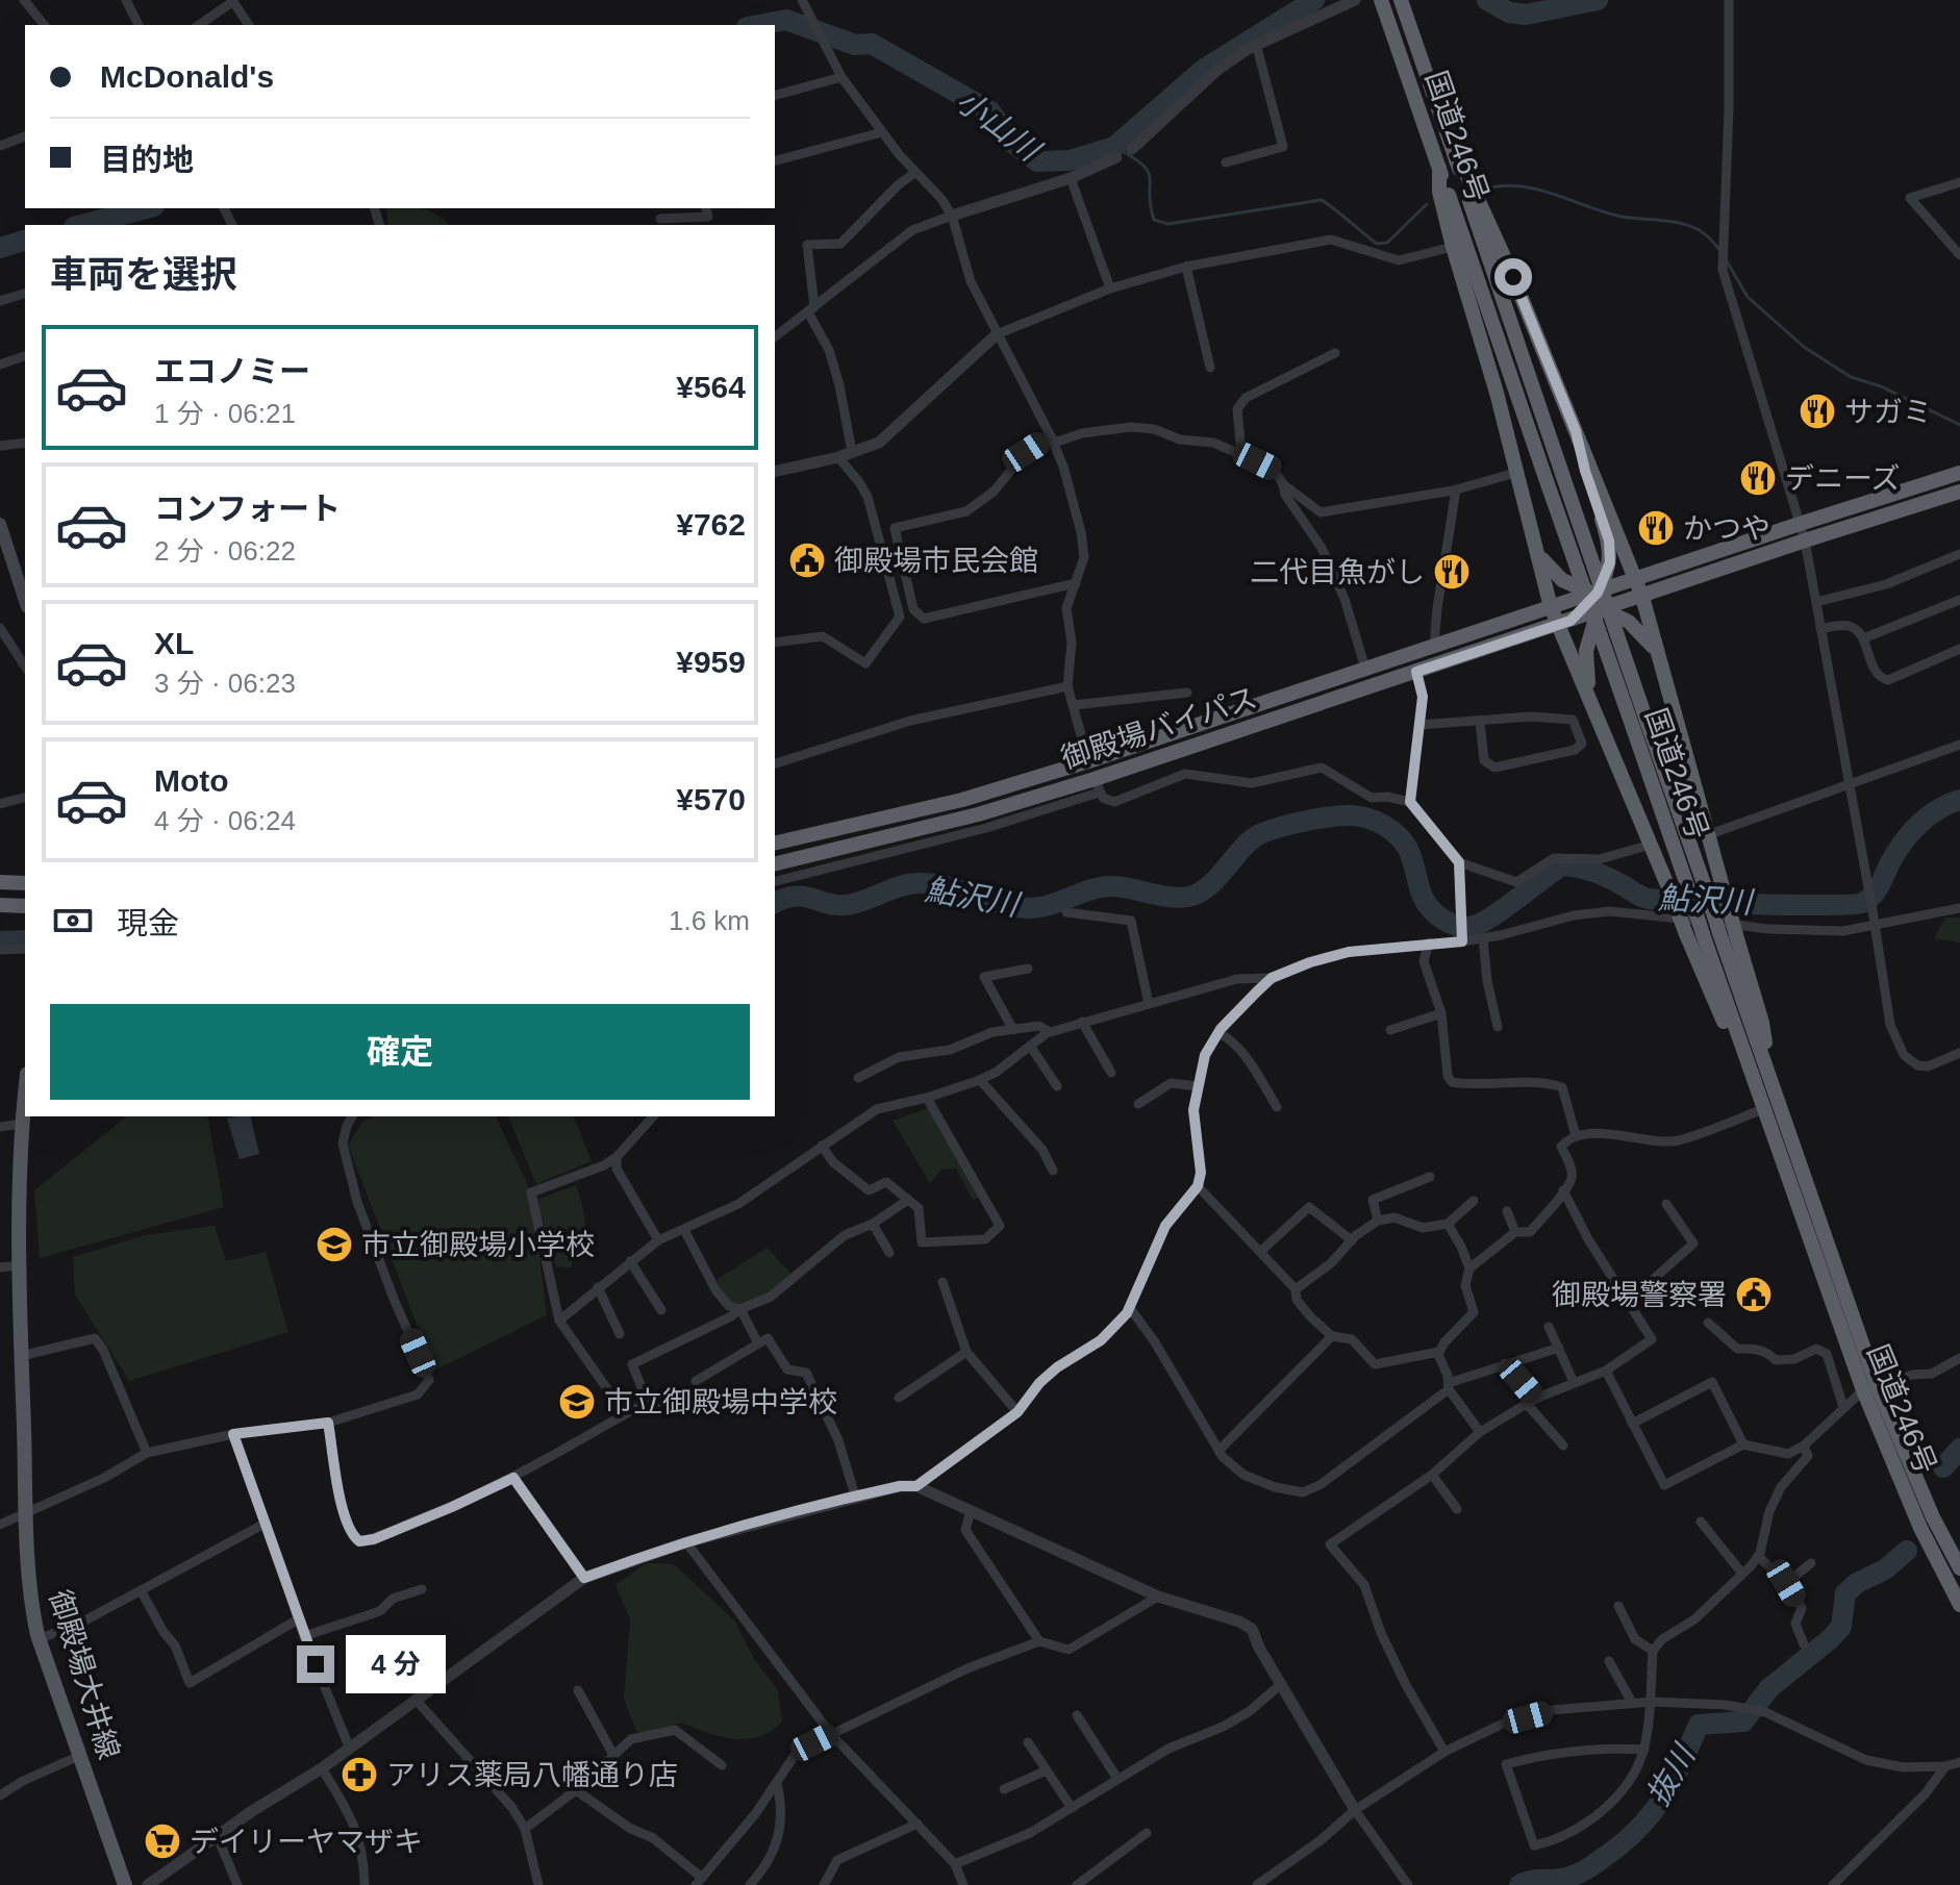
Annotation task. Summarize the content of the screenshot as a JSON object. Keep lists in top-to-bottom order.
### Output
{
  "streets": {
    "highway": ["国道246号", "御殿場バイパス"],
    "main road": ["御殿場大井線"]
  },
  "water": ["小山川", "鮎沢川", "抜川"],
  "places": {
    "restaurant": [
      "サガミ",
      "デニーズ",
      "かつや",
      "二代目魚がし"
    ],
    "public building": ["御殿場市民会館", "御殿場警察署"],
    "school or university": ["市立御殿場小学校", "市立御殿場中学校"],
    "pharmacy": ["アリス薬局八幡通り店"],
    "supermarket": ["デイリーヤマザキ"]
  },
  "page": {
    "banner": ["McDonald's", "目的地"],
    "heading": "車両を選択",
    "list": [
      {
        "name": "エコノミー",
        "note": "1 分 · 06:21",
        "value": "¥564"
      },
      {
        "name": "コンフォート",
        "note": "2 分 · 06:22",
        "value": "¥762"
      },
      {
        "name": "XL",
        "note": "3 分 · 06:23",
        "value": "¥959"
      },
      {
        "name": "Moto",
        "note": "4 分 · 06:24",
        "value": "¥570"
      }
    ],
    "pay": ["現金", "1.6 km"],
    "buttons": "確定",
    "bubble": "4 分"
  }
}
